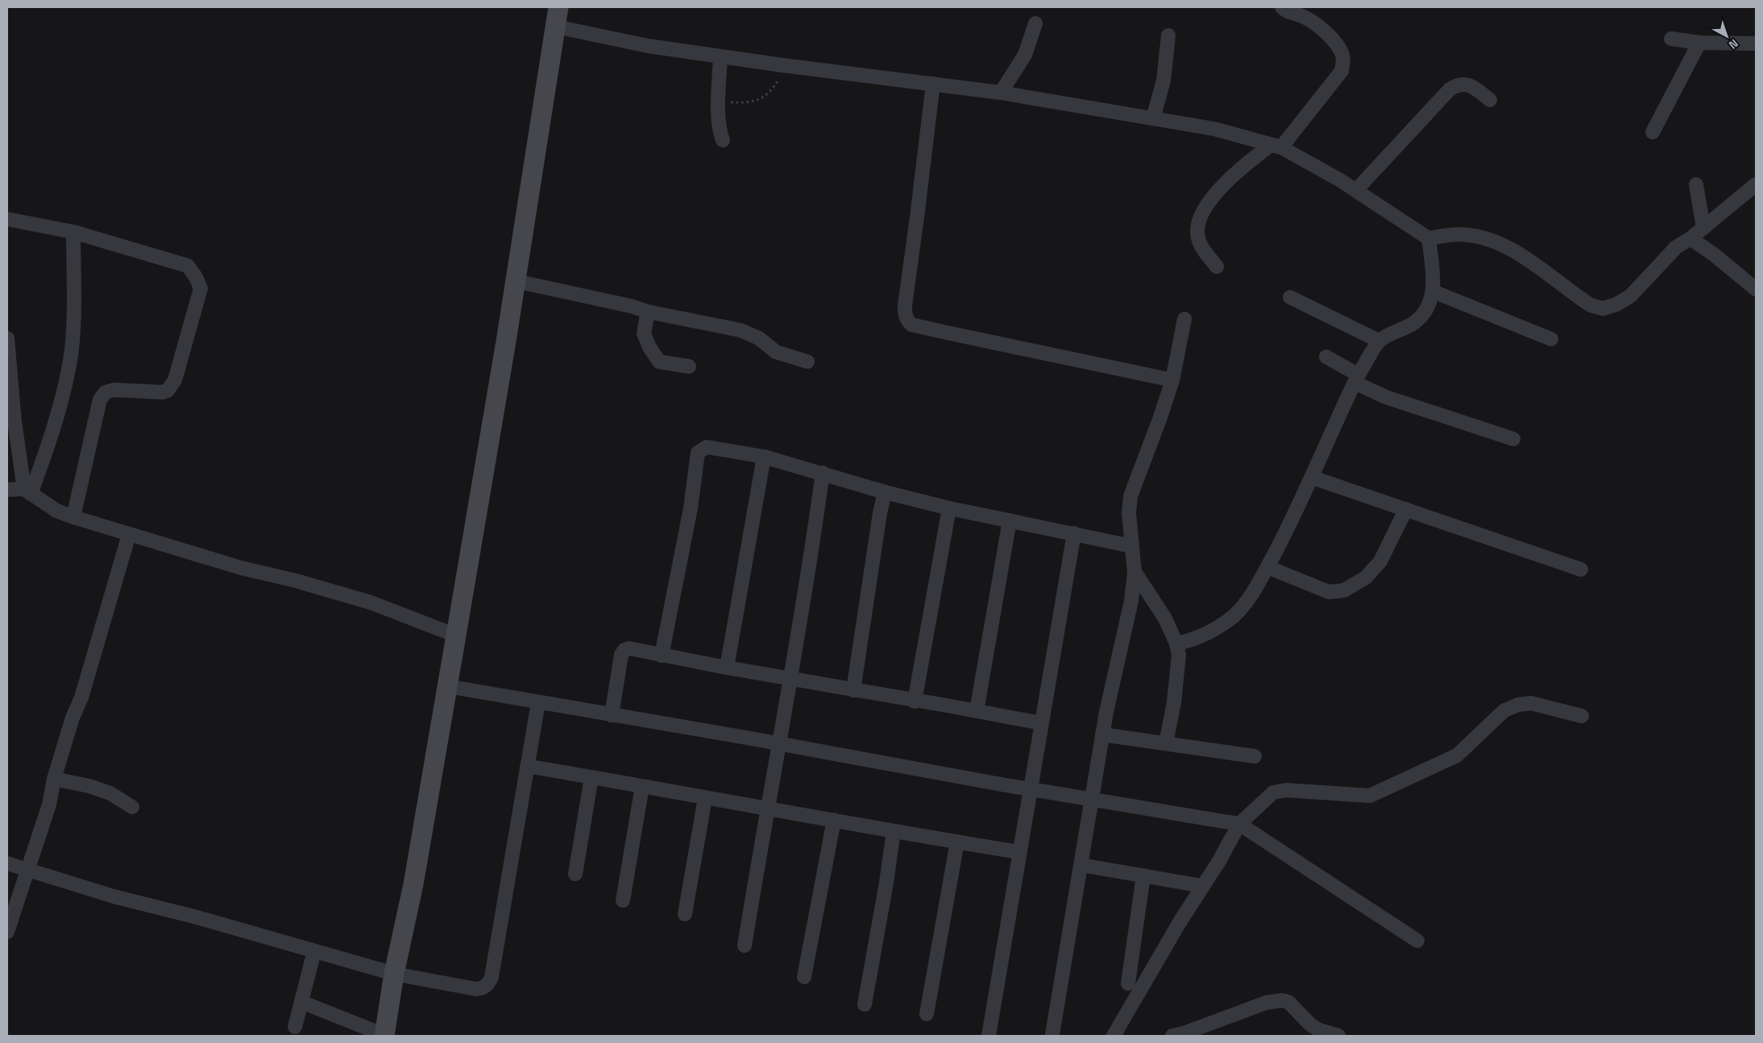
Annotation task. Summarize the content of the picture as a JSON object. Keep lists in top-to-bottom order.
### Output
{
  "north": "bottom right"
}
